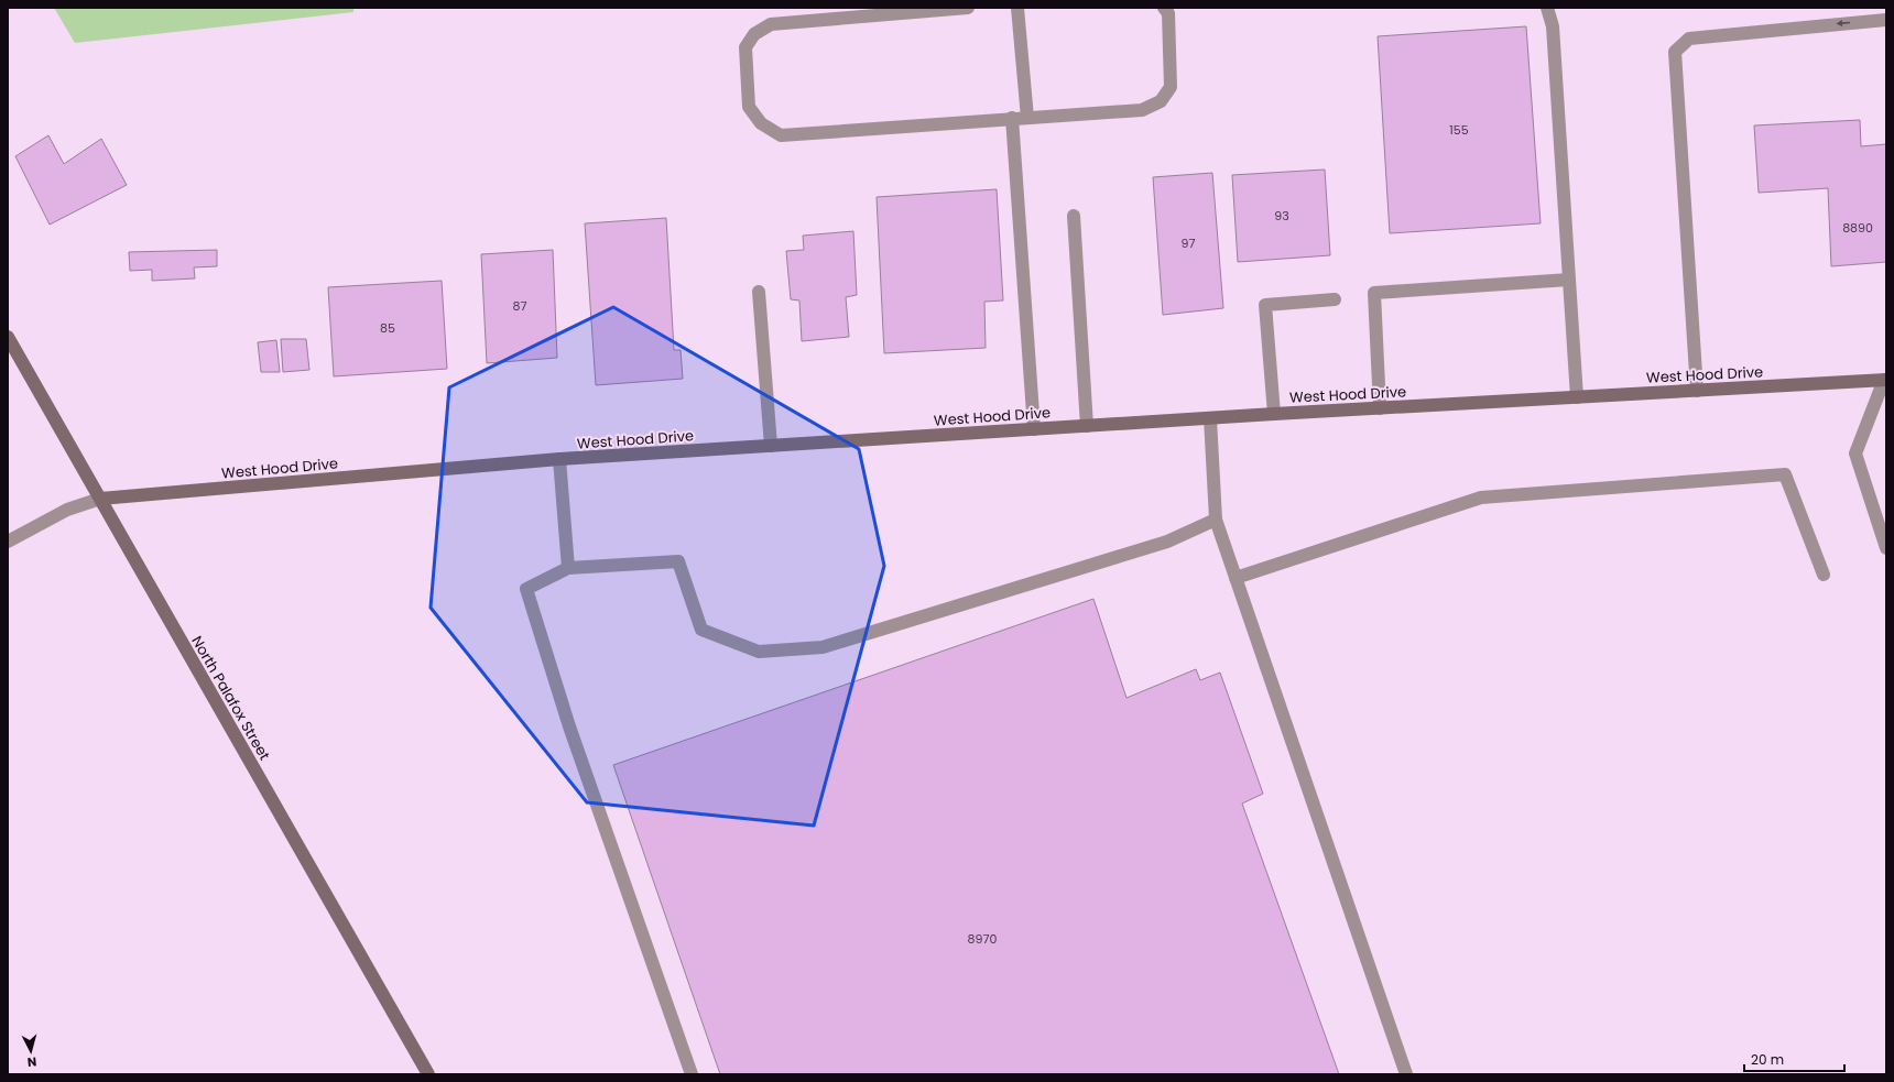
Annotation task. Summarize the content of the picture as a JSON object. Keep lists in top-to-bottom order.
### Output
{
  "streets": {
    "street": ["West Hood Drive", "North Palafox Street"]
  },
  "crossings": [
    ["West Hood Drive", "North Palafox Street"]
  ],
  "house_numbers": [
    "155",
    "93",
    "8890",
    "97",
    "87",
    "85",
    "8970"
  ],
  "scale_bar": "20 m",
  "north": "bottom"
}
